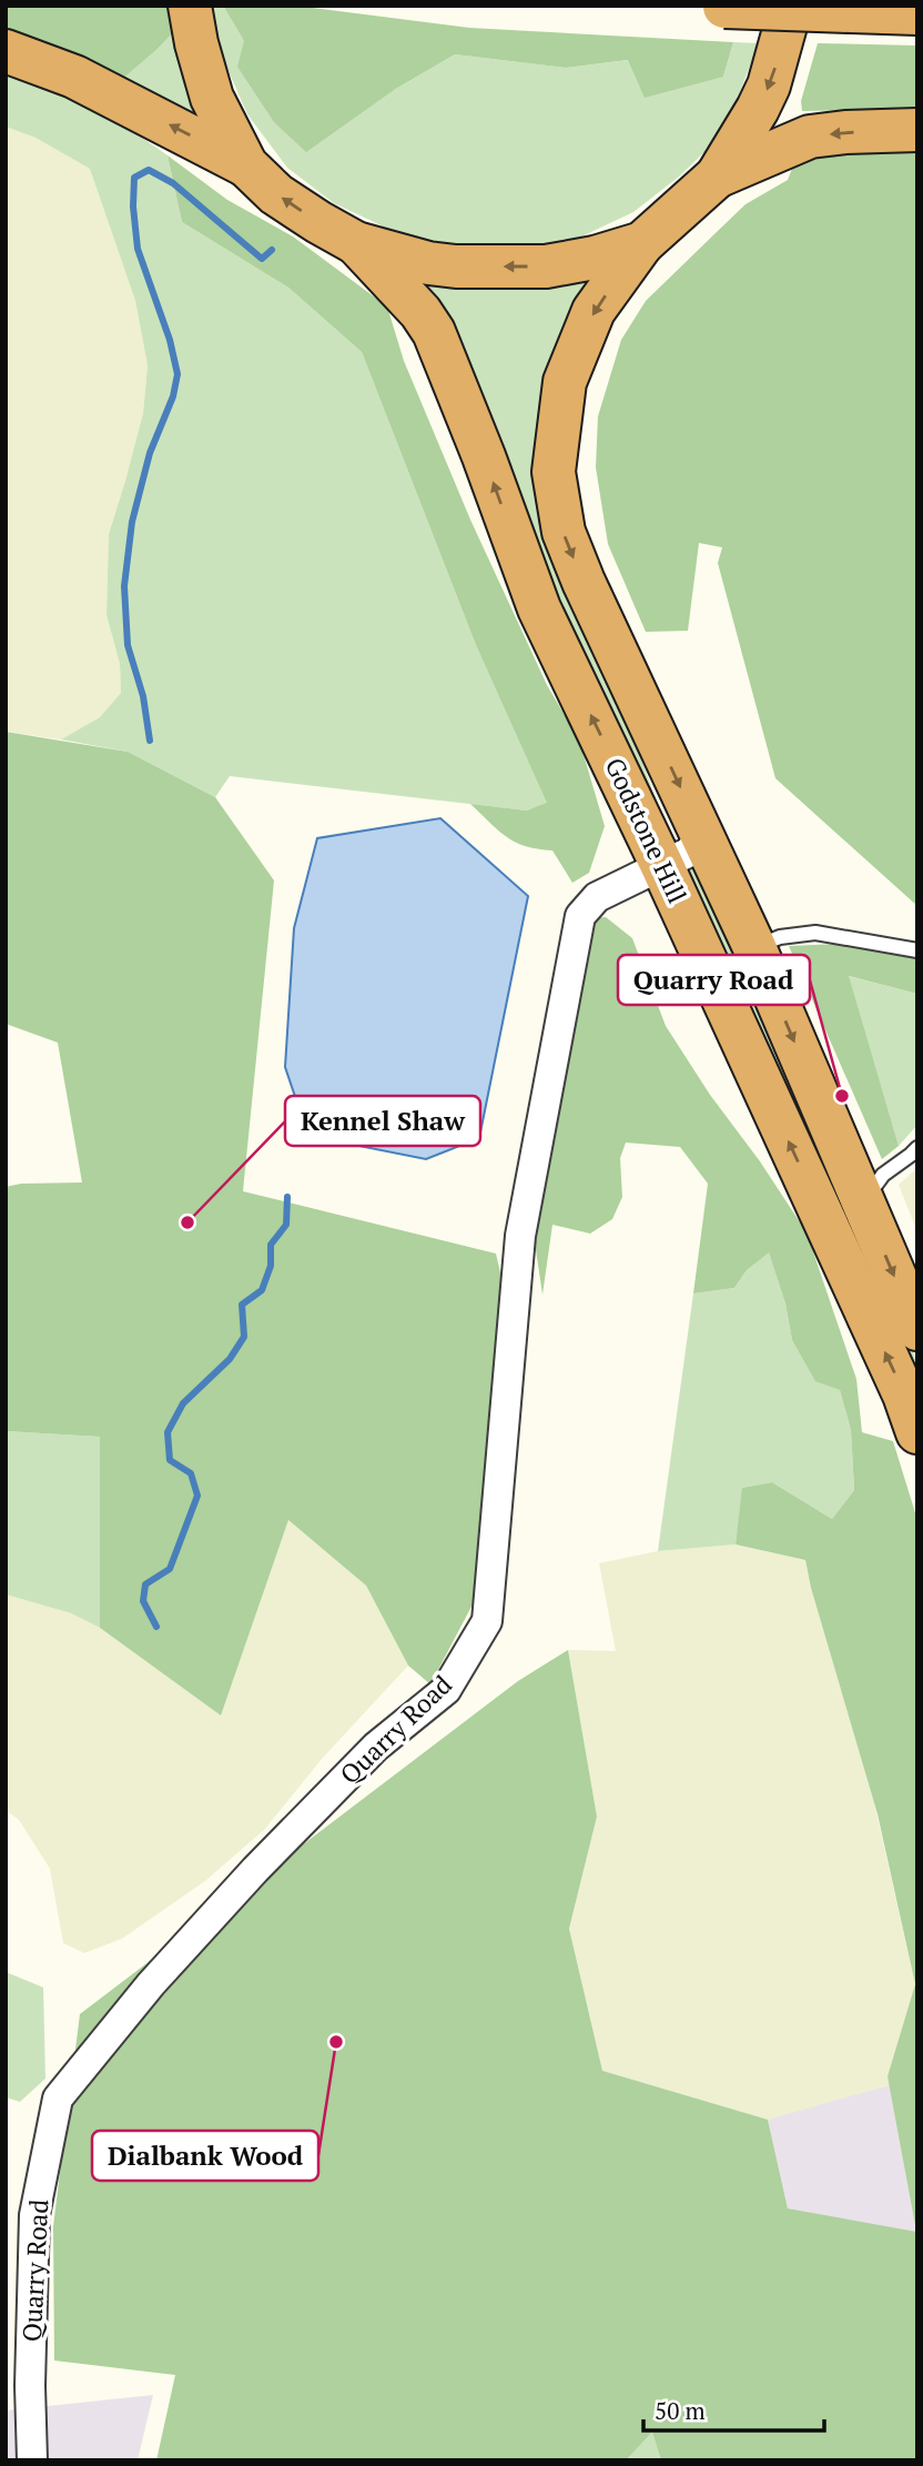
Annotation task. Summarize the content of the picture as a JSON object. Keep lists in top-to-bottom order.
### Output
{
  "streets": {
    "highway": ["Godstone Hill"],
    "street": ["Quarry Road"]
  },
  "crossings": [
    ["Godstone Hill", "Quarry Road"]
  ],
  "places": ["Quarry Road", "Kennel Shaw", "Dialbank Wood"],
  "scale_bar": "50 m"
}
